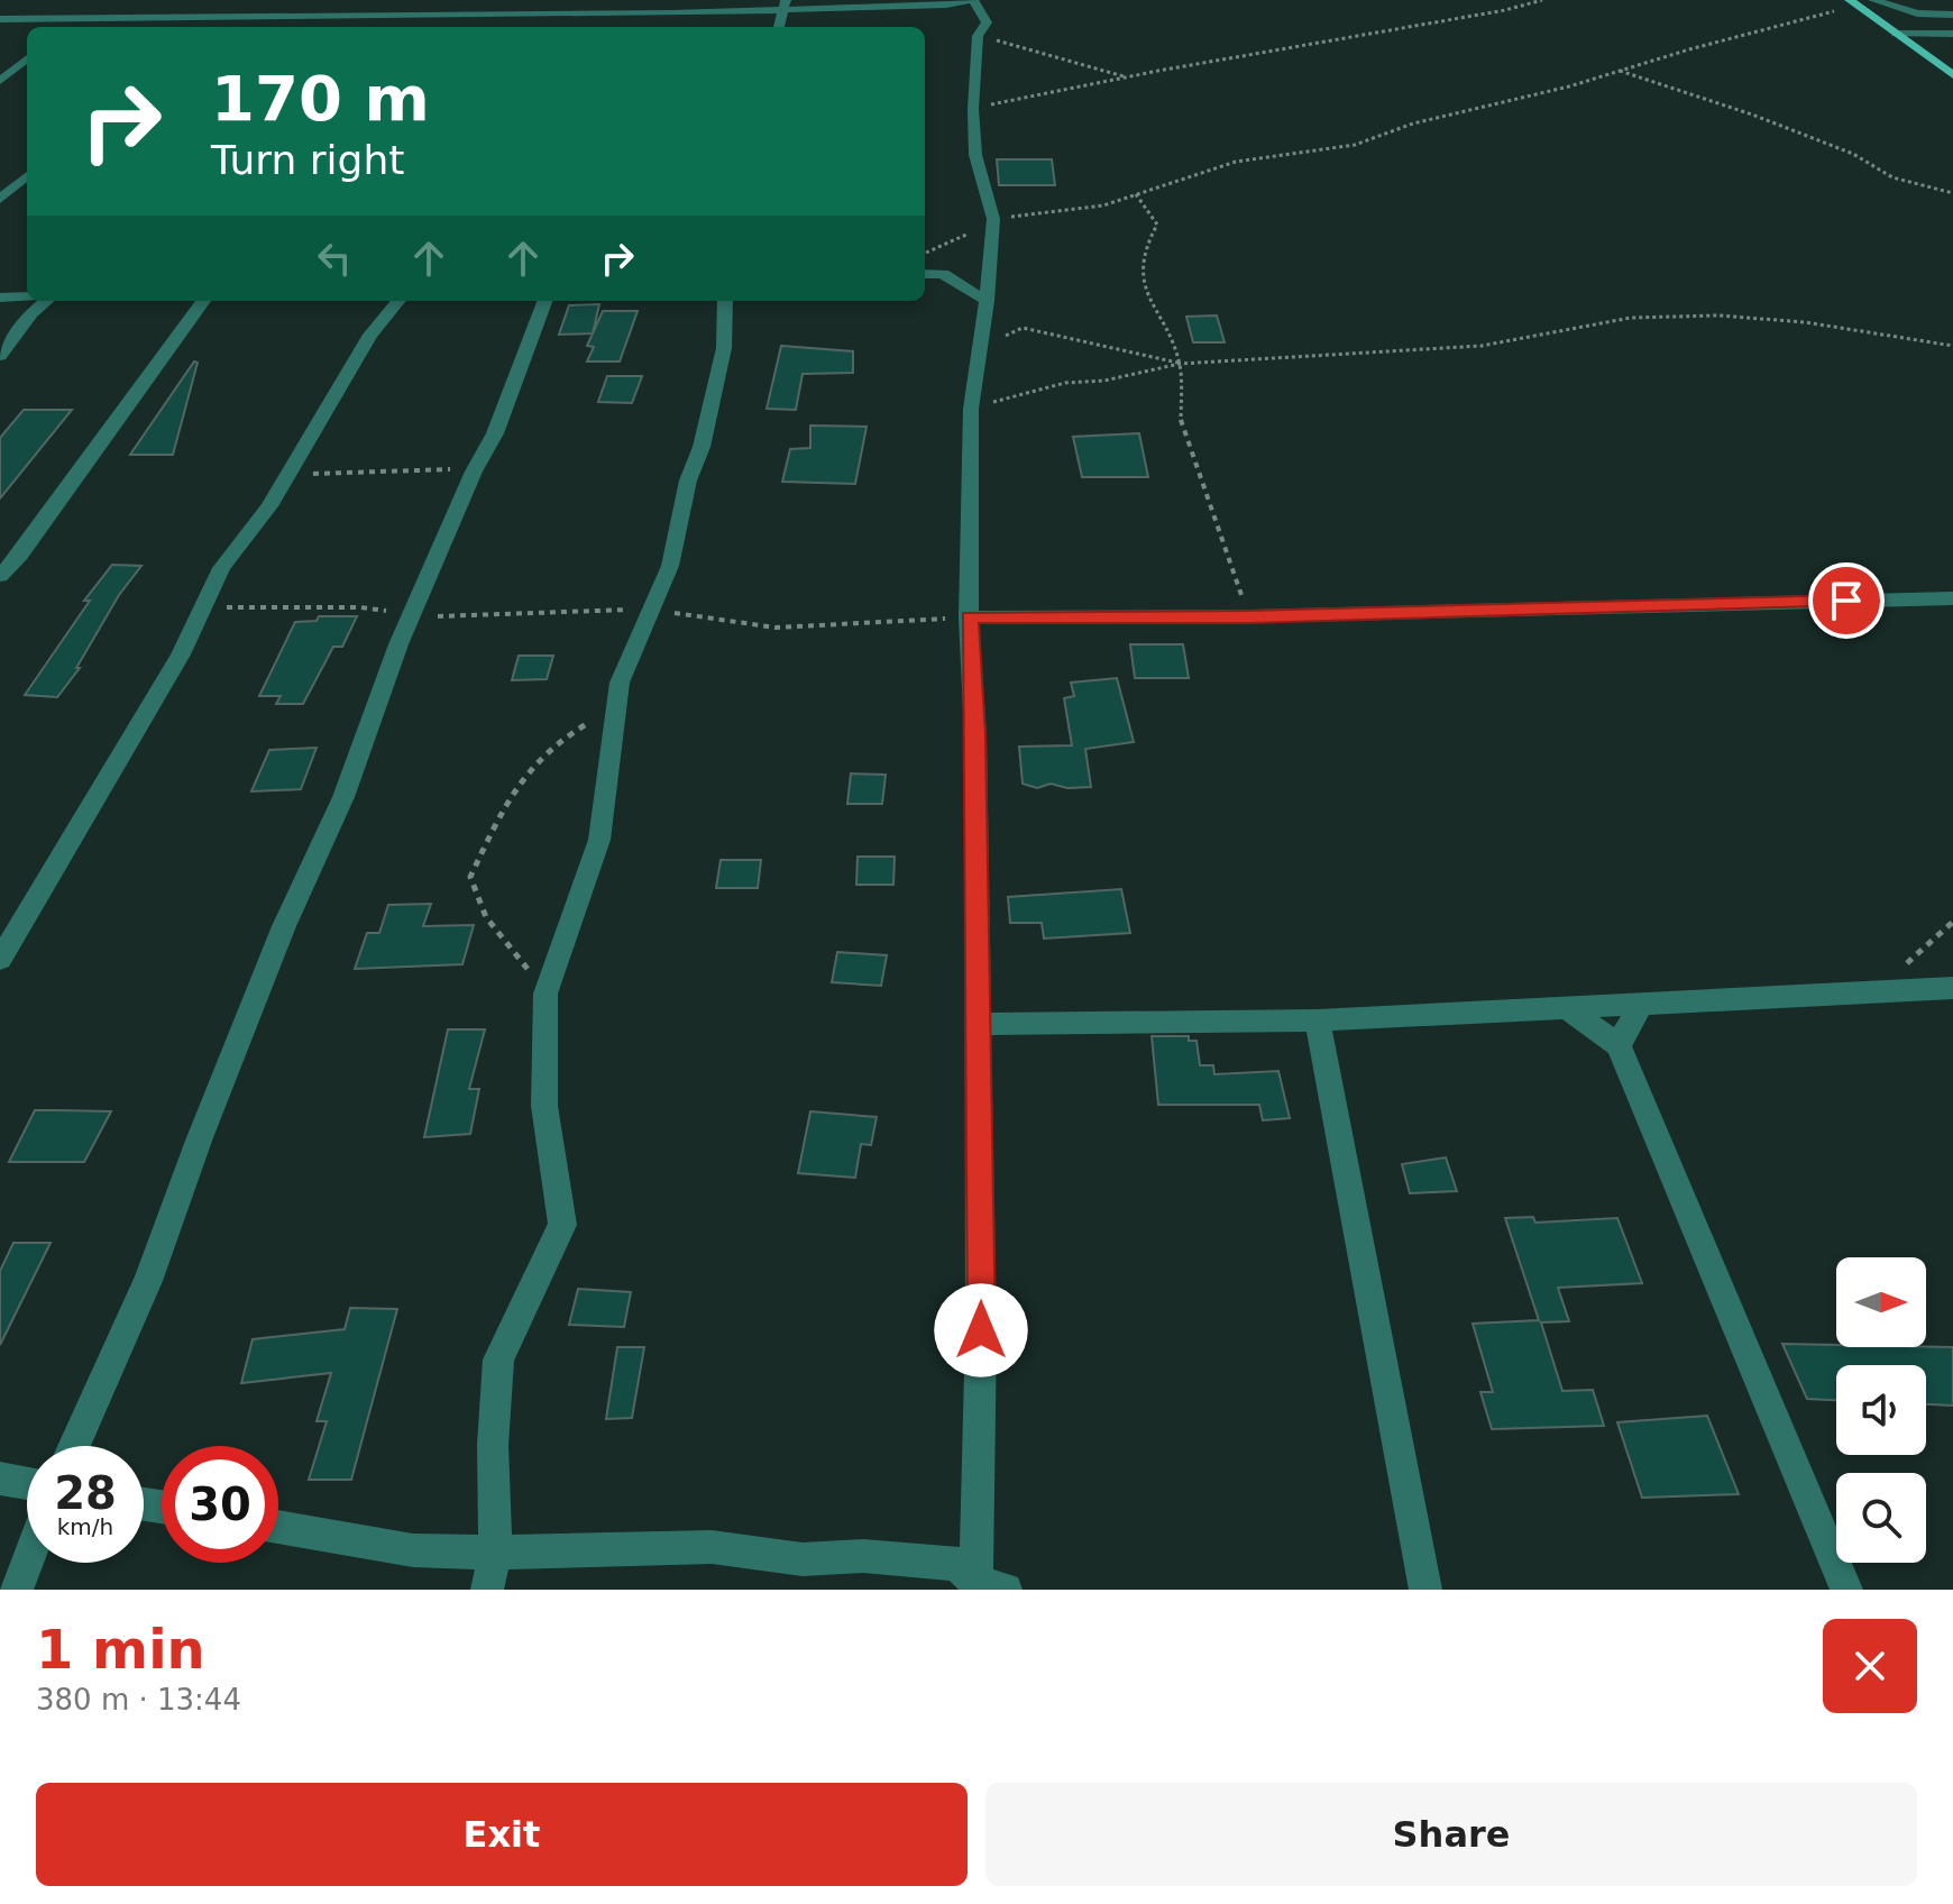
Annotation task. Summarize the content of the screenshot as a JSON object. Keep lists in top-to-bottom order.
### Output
{
  "north": "right",
  "page": {
    "turn": ["170 m", "Turn right"],
    "speed": "28 km/h",
    "limit": "30",
    "heading": ["1 min", "380 m · 13:44"],
    "buttons": ["Exit", "Share"]
  }
}
